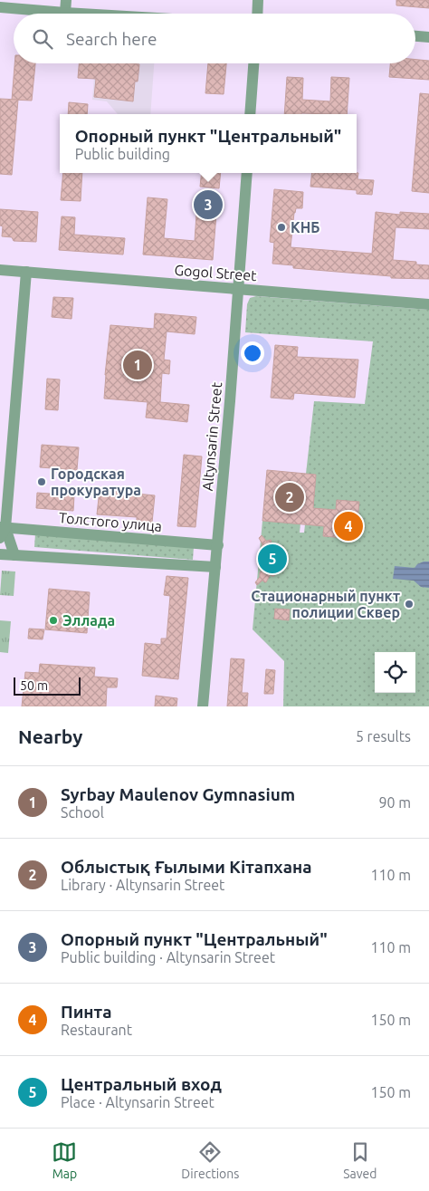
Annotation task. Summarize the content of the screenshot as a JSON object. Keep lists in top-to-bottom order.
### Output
{
  "streets": {
    "street": ["Gogol Street", "Altynsarin Street", "Толстого улица"]
  },
  "crossings": [
    ["Gogol Street", "Altynsarin Street"],
    ["Altynsarin Street", "Толстого улица"]
  ],
  "places": [
    "КНБ",
    "Городская прокуратура",
    "Стационарный пункт полиции Сквер",
    "Эллада"
  ],
  "scale_bar": "50 m",
  "page": {
    "search": "Search here",
    "popup": ["Опорный пункт \"Центральный\"", "Public building"],
    "pins": [
      "3",
      "1",
      "2",
      "4",
      "5"
    ],
    "scale": "50 m",
    "heading": ["Nearby", "5 results"],
    "list": [
      {
        "mark": "1",
        "name": "Syrbay Maulenov Gymnasium",
        "note": "School",
        "value": "90 m"
      },
      {
        "mark": "2",
        "name": "Облыстық Ғылыми Кітапхана",
        "note": "Library · Altynsarin Street",
        "value": "110 m"
      },
      {
        "mark": "3",
        "name": "Опорный пункт \"Центральный\"",
        "note": "Public building · Altynsarin Street",
        "value": "110 m"
      },
      {
        "mark": "4",
        "name": "Пинта",
        "note": "Restaurant",
        "value": "150 m"
      },
      {
        "mark": "5",
        "name": "Центральный вход",
        "note": "Place · Altynsarin Street",
        "value": "150 m"
      }
    ],
    "nav": ["Map", "Directions", "Saved"]
  }
}
